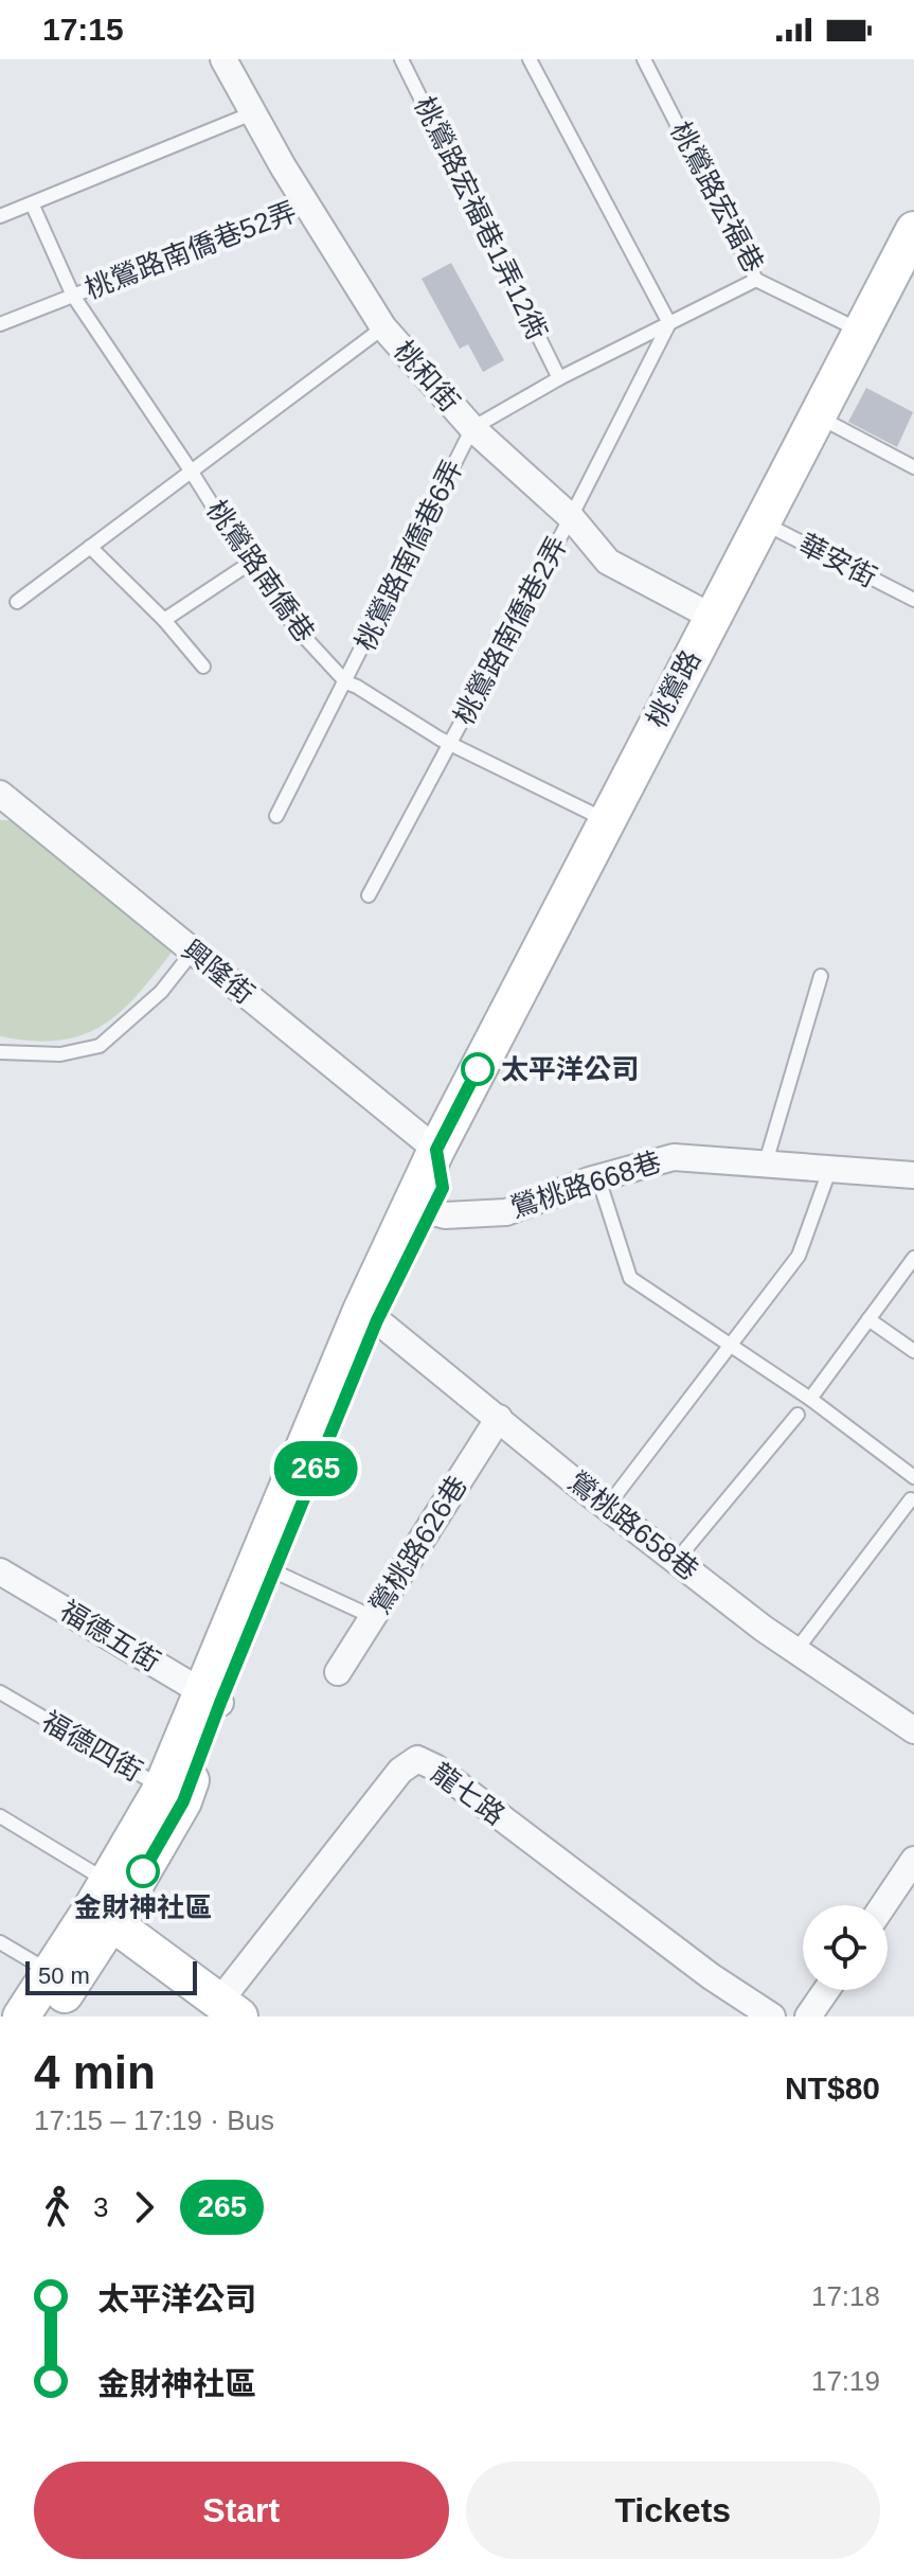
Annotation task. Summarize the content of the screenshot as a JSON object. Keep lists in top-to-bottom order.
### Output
{
  "streets": {
    "main road": ["桃鶯路"],
    "street": [
      "桃和街",
      "興隆街",
      "鶯桃路668巷",
      "鶯桃路658巷",
      "鶯桃路626巷",
      "福德五街",
      "龍七路"
    ],
    "lane": [
      "桃鶯路宏福巷",
      "桃鶯路宏福巷1弄12衖",
      "桃鶯路南僑巷52弄",
      "桃鶯路南僑巷6弄",
      "華安街",
      "桃鶯路南僑巷",
      "桃鶯路南僑巷2弄",
      "福德四街"
    ]
  },
  "crossings": [
    ["桃鶯路宏福巷", "桃鶯路"],
    ["桃鶯路南僑巷52弄", "桃和街"],
    ["桃鶯路南僑巷52弄", "桃鶯路南僑巷"],
    ["桃和街", "桃鶯路南僑巷6弄"],
    ["桃和街", "桃鶯路南僑巷2弄"],
    ["桃和街", "桃鶯路"],
    ["桃鶯路南僑巷6弄", "桃鶯路南僑巷"],
    ["華安街", "桃鶯路"],
    ["桃鶯路南僑巷", "桃鶯路南僑巷2弄"],
    ["桃鶯路南僑巷", "桃鶯路"],
    ["桃鶯路", "興隆街"],
    ["鶯桃路658巷", "鶯桃路626巷"]
  ],
  "places": ["太平洋公司", "金財神社區"],
  "lines": ["bus line 265"],
  "scale_bar": "50 m",
  "page": {
    "status": "17:15",
    "on_map": "265",
    "scale": "50 m",
    "heading": ["4 min", "17:15 – 17:19 · Bus", "NT$80"],
    "legs": ["3", "265"],
    "list": [
      {
        "name": "太平洋公司",
        "value": "17:18"
      },
      {
        "name": "金財神社區",
        "value": "17:19"
      }
    ],
    "buttons": ["Start", "Tickets"]
  }
}
